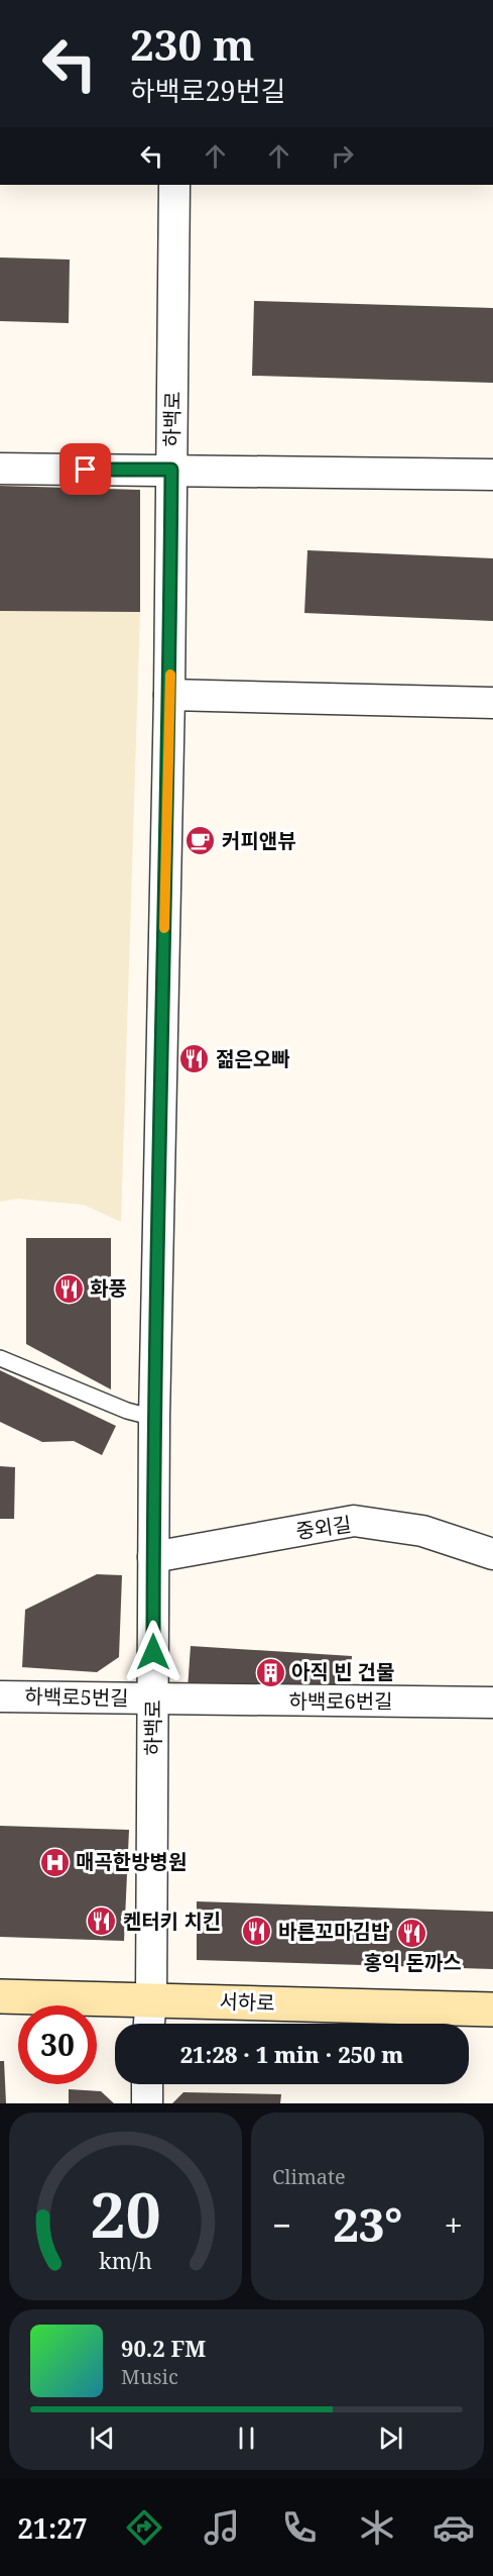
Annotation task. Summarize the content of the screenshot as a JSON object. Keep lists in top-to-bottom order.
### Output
{
  "streets": {
    "main road": ["서하로"],
    "street": [
      "하백로",
      "중외길",
      "하백로5번길",
      "하백로6번길"
    ]
  },
  "crossings": [
    ["하백로", "중외길"],
    ["하백로", "하백로5번길"],
    ["하백로", "하백로6번길"],
    ["하백로", "서하로"],
    ["하백로5번길", "하백로6번길"]
  ],
  "places": {
    "cafe": ["커피앤뷰"],
    "restaurant": [
      "젊은오빠",
      "화풍",
      "켄터키 치킨",
      "바른꼬마김밥",
      "홍익 돈까스"
    ],
    "building": ["아직 빈 건물"],
    "hospital": ["매곡한방병원"]
  },
  "page": {
    "turn": ["230 m", "하백로29번길"],
    "limit": "30",
    "trip": "21:28 · 1 min · 250 m",
    "tile": "Climate",
    "heat": ["−", "23°", "+"],
    "song": ["90.2 FM", "Music"],
    "tabs": "21:27",
    "gauge": ["20", "km/h"]
  }
}
